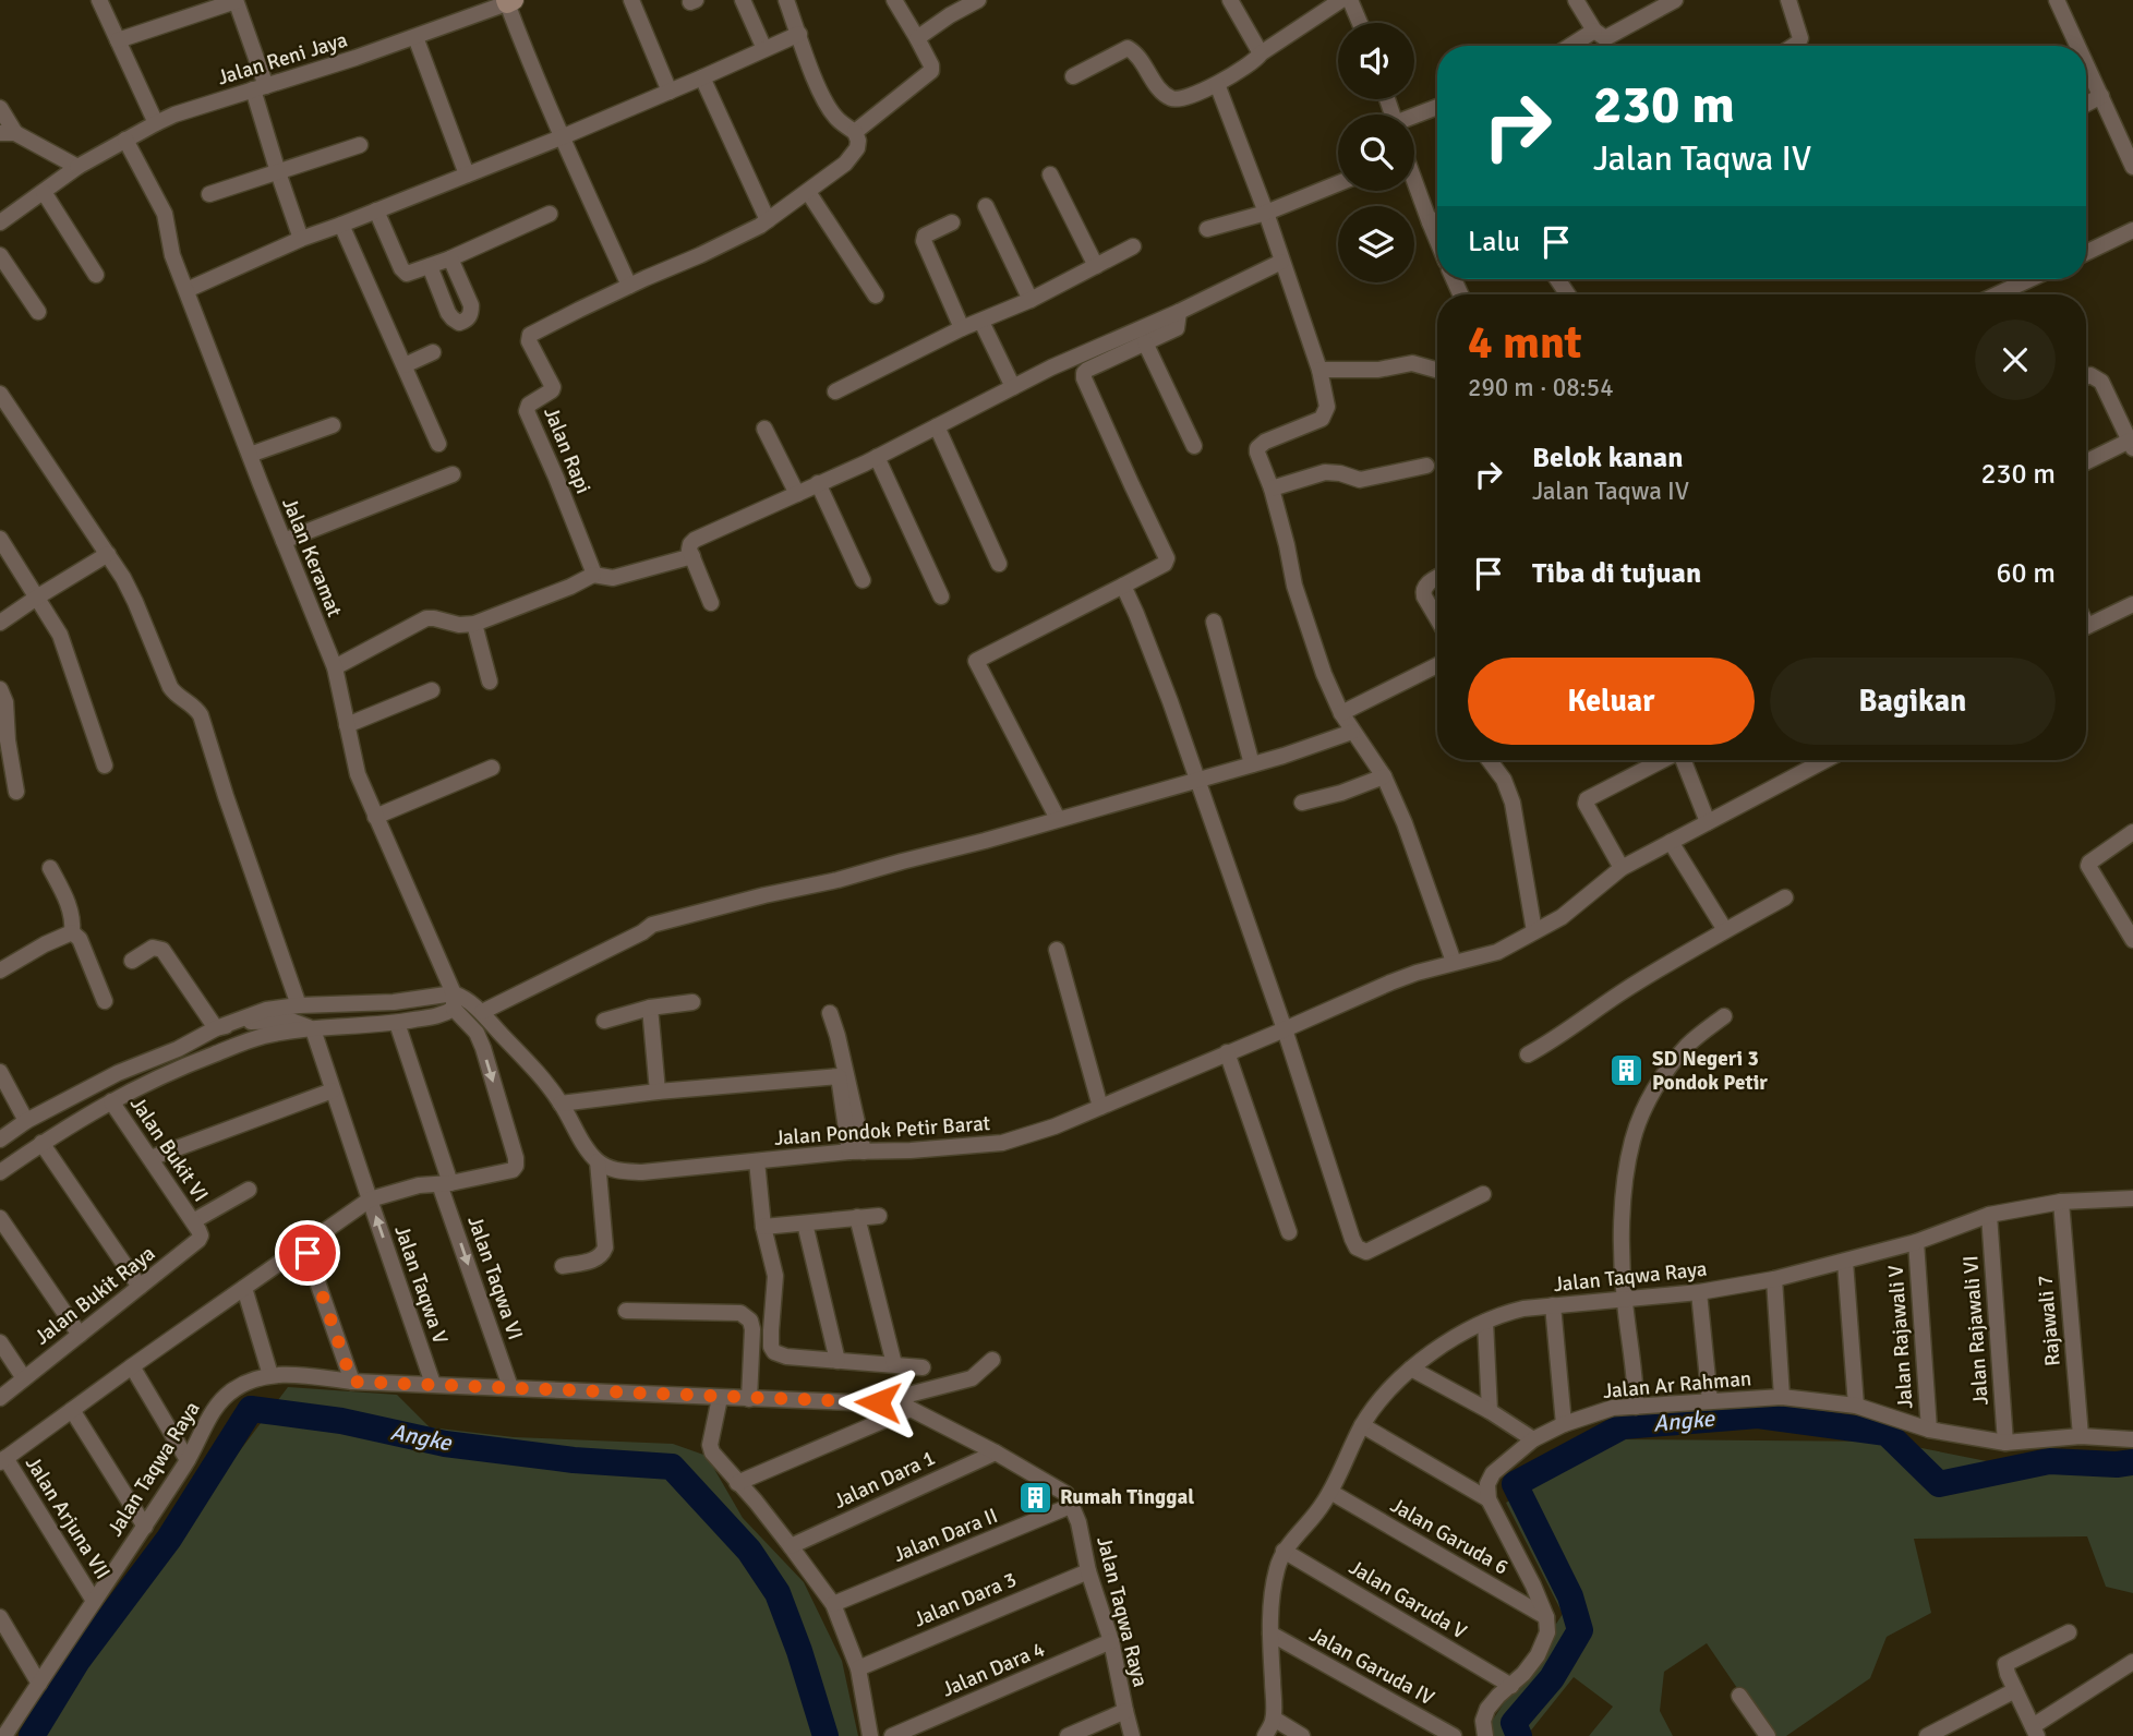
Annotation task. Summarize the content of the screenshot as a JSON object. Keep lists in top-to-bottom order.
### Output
{
  "streets": {
    "street": [
      "Jalan Reni Jaya",
      "Jalan Rapi",
      "Jalan Keramat",
      "Jalan Pondok Petir Barat",
      "Jalan Bukit VI",
      "Jalan Taqwa Raya",
      "Jalan Taqwa VI",
      "Jalan Taqwa V",
      "Jalan Bukit Raya",
      "Rajawali 7",
      "Jalan Rajawali VI",
      "Jalan Rajawali V",
      "Jalan Ar Rahman",
      "Jalan Dara 1",
      "Jalan Arjuna VII",
      "Jalan Dara II",
      "Jalan Garuda 6",
      "Jalan Dara 3",
      "Jalan Garuda V",
      "Jalan Garuda IV",
      "Jalan Dara 4"
    ]
  },
  "crossings": [
    ["Jalan Reni Jaya", "Jalan Keramat"],
    ["Jalan Bukit VI", "Jalan Bukit Raya"],
    ["Jalan Taqwa Raya", "Jalan Taqwa VI"],
    ["Jalan Taqwa Raya", "Jalan Taqwa V"],
    ["Jalan Taqwa Raya", "Rajawali 7"],
    ["Jalan Taqwa Raya", "Jalan Rajawali VI"],
    ["Jalan Taqwa Raya", "Jalan Rajawali V"],
    ["Jalan Taqwa Raya", "Jalan Dara 1"],
    ["Jalan Taqwa Raya", "Jalan Arjuna VII"],
    ["Jalan Taqwa Raya", "Jalan Dara II"],
    ["Jalan Taqwa Raya", "Jalan Garuda 6"],
    ["Jalan Taqwa Raya", "Jalan Dara 3"],
    ["Jalan Taqwa Raya", "Jalan Garuda V"],
    ["Jalan Taqwa Raya", "Jalan Garuda IV"],
    ["Jalan Taqwa Raya", "Jalan Dara 4"],
    ["Rajawali 7", "Jalan Ar Rahman"],
    ["Jalan Rajawali VI", "Jalan Ar Rahman"],
    ["Jalan Rajawali V", "Jalan Ar Rahman"]
  ],
  "one_way": ["Jalan Taqwa VI"],
  "water": ["Angke"],
  "places": {
    "building": ["SD Negeri 3 Pondok Petir", "Rumah Tinggal"]
  },
  "page": {
    "turn": ["230 m", "Jalan Taqwa IV"],
    "then": "Lalu",
    "heading": ["4 mnt", "290 m · 08:54"],
    "list": [
      {
        "name": "Belok kanan",
        "note": "Jalan Taqwa IV",
        "value": "230 m"
      },
      {
        "name": "Tiba di tujuan",
        "value": "60 m"
      }
    ],
    "buttons": ["Keluar", "Bagikan"]
  }
}
